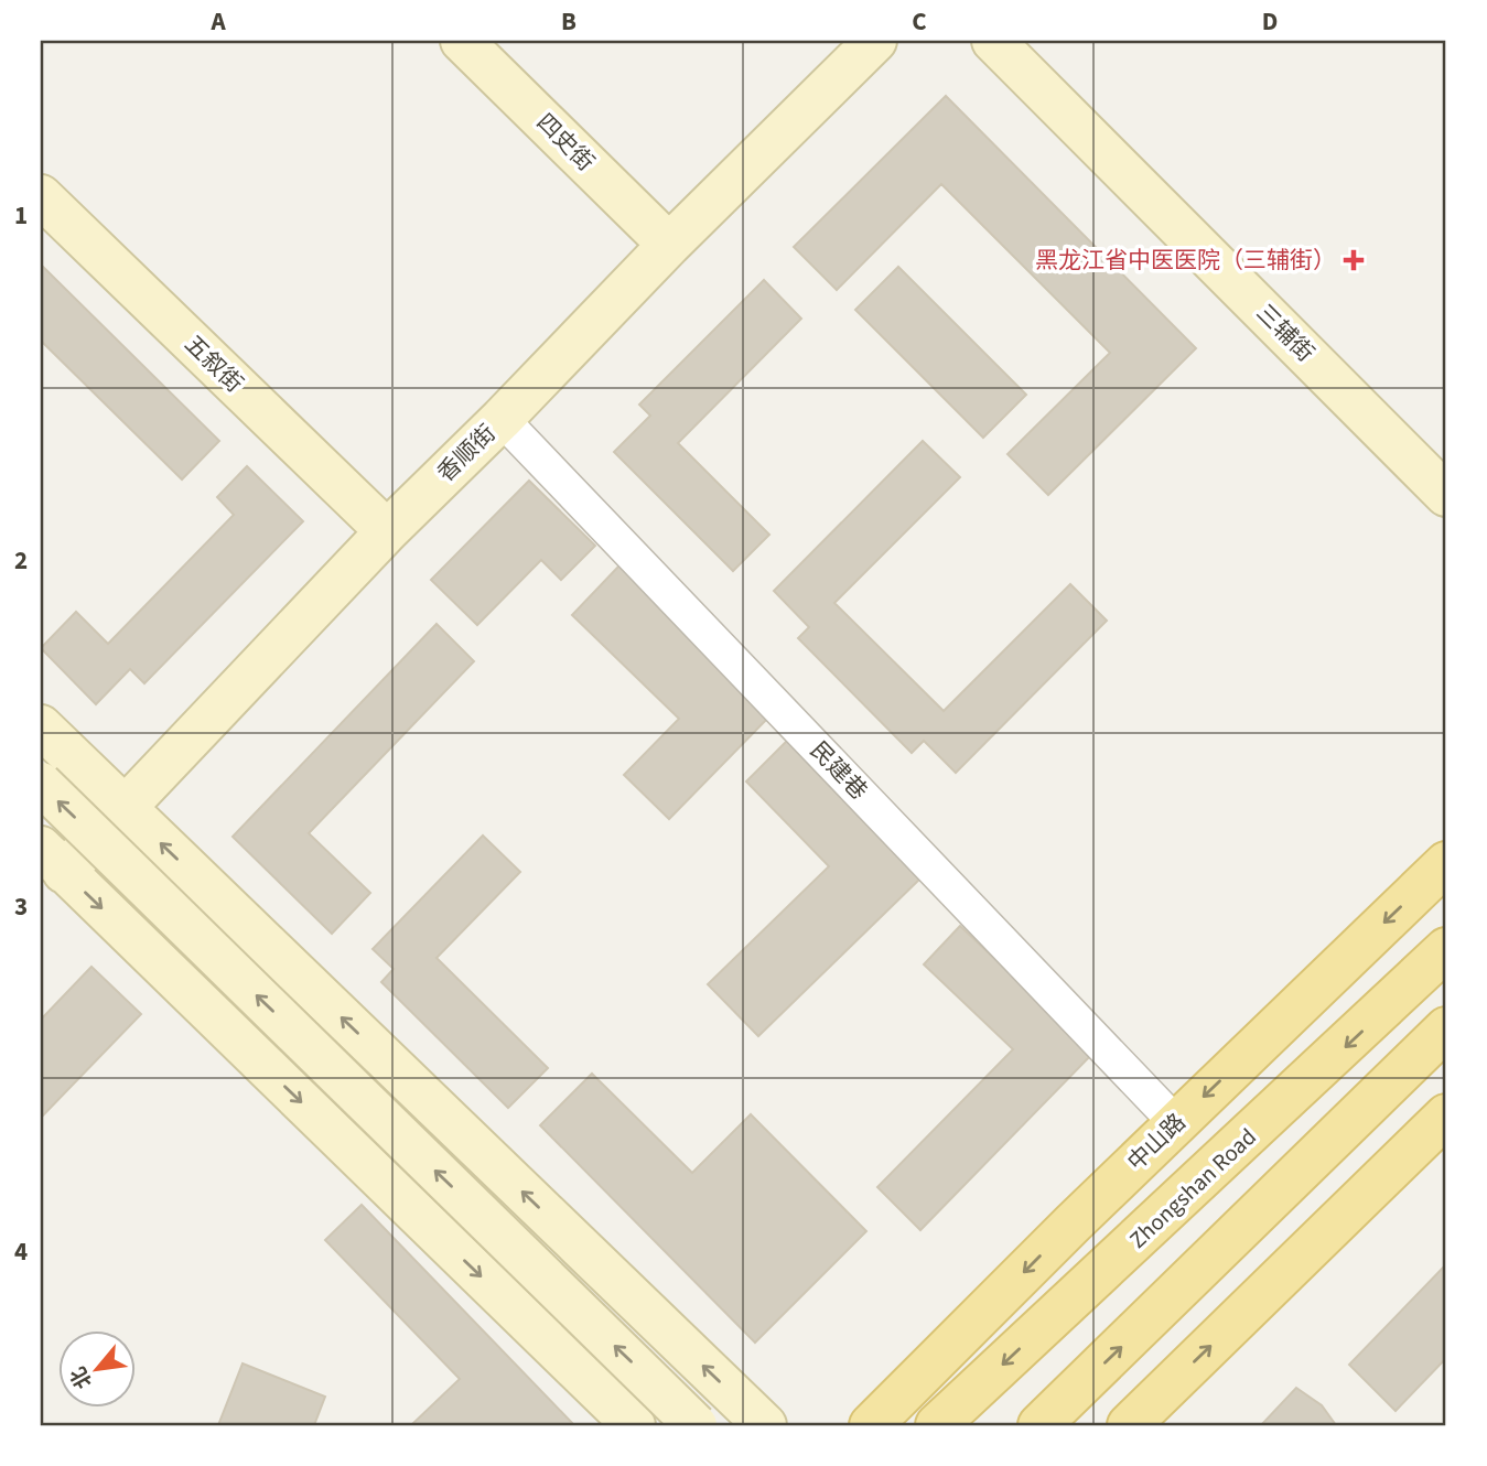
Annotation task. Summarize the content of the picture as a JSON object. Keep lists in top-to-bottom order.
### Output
{
  "streets": {
    "main road": ["中山路", "Zhongshan Road"],
    "street": [
      "四史街",
      "三辅街",
      "五叙街",
      "香顺街",
      "民建巷"
    ]
  },
  "crossings": [
    ["四史街", "香顺街"],
    ["五叙街", "香顺街"],
    ["香顺街", "民建巷"],
    ["民建巷", "中山路"]
  ],
  "places": {
    "health": ["黑龙江省中医医院（三辅街）"]
  },
  "north": "bottom left",
  "grid": {
    "columns": [
      "A",
      "B",
      "C",
      "D"
    ],
    "rows": [
      "1",
      "2",
      "3",
      "4"
    ]
  }
}
